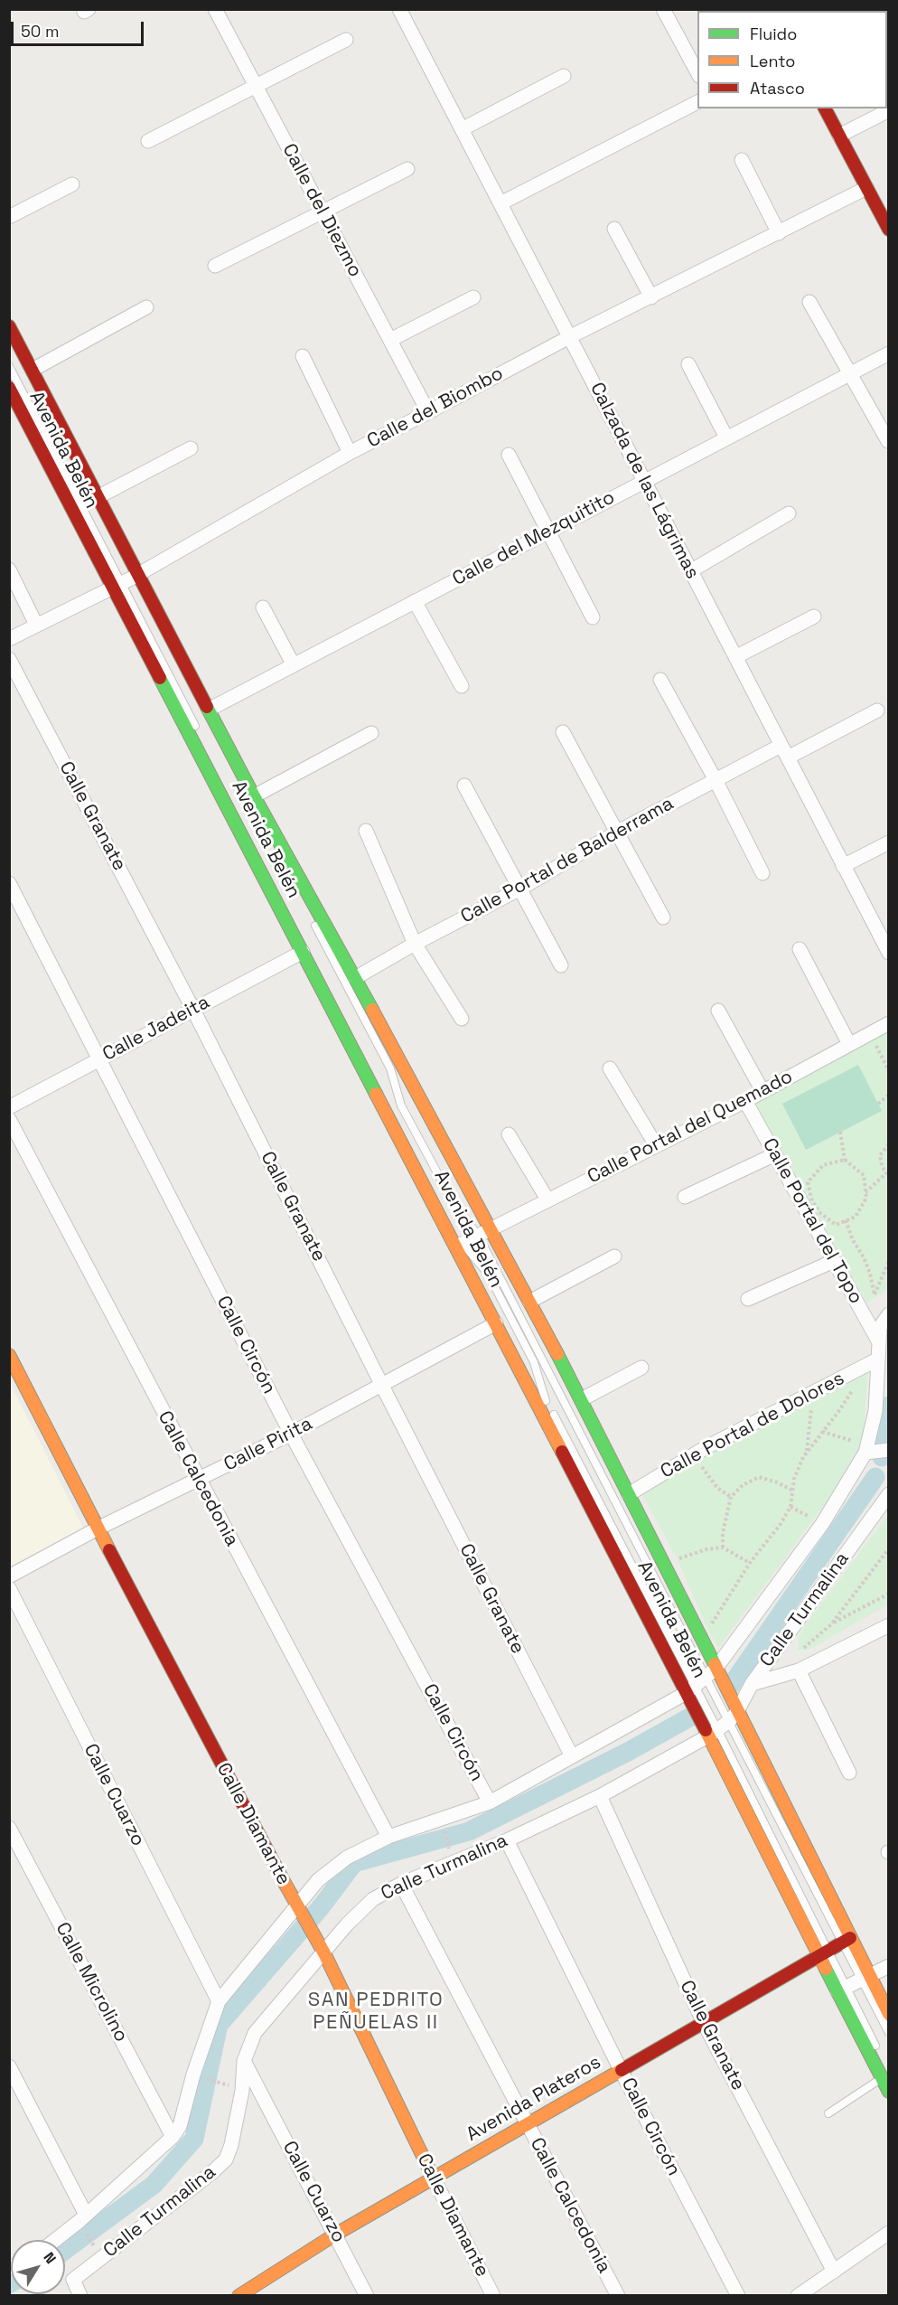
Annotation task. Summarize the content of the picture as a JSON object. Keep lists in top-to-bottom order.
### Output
{
  "streets": {
    "main road": ["Avenida Belén", "Calle Diamante", "Avenida Plateros"],
    "street": [
      "Calle del Diezmo",
      "Calle del Biombo",
      "Calzada de las Lágrimas",
      "Calle del Mezquitito",
      "Calle Granate",
      "Calle Portal de Balderrama",
      "Calle Jadeita",
      "Calle Portal del Quemado",
      "Calle Portal del Topo",
      "Calle Circón",
      "Calle Portal de Dolores",
      "Calle Pirita",
      "Calle Calcedonia",
      "Calle Turmalina",
      "Calle Cuarzo",
      "Calle Microlino"
    ]
  },
  "crossings": [
    ["Calle del Diezmo", "Calle del Biombo"],
    ["Calle del Biombo", "Avenida Belén"],
    ["Calle del Biombo", "Calzada de las Lágrimas"],
    ["Avenida Belén", "Calle del Mezquitito"],
    ["Avenida Belén", "Calle Portal de Balderrama"],
    ["Avenida Belén", "Calle Jadeita"],
    ["Avenida Belén", "Calle Portal del Quemado"],
    ["Avenida Belén", "Calle Portal de Dolores"],
    ["Avenida Belén", "Calle Pirita"],
    ["Avenida Belén", "Calle Turmalina"],
    ["Avenida Belén", "Avenida Plateros"],
    ["Calzada de las Lágrimas", "Calle del Mezquitito"],
    ["Calzada de las Lágrimas", "Calle Portal de Balderrama"],
    ["Calle Granate", "Calle Jadeita"],
    ["Calle Granate", "Calle Pirita"],
    ["Calle Granate", "Calle Turmalina"],
    ["Calle Granate", "Avenida Plateros"],
    ["Calle Jadeita", "Calle Circón"],
    ["Calle Portal del Quemado", "Calle Portal del Topo"],
    ["Calle Portal del Topo", "Calle Turmalina"],
    ["Calle Circón", "Calle Pirita"],
    ["Calle Circón", "Calle Turmalina"],
    ["Calle Circón", "Avenida Plateros"],
    ["Calle Portal de Dolores", "Calle Turmalina"],
    ["Calle Pirita", "Calle Calcedonia"],
    ["Calle Pirita", "Calle Diamante"],
    ["Calle Calcedonia", "Calle Turmalina"],
    ["Calle Calcedonia", "Avenida Plateros"],
    ["Calle Turmalina", "Calle Cuarzo"],
    ["Calle Turmalina", "Calle Diamante"],
    ["Calle Turmalina", "Calle Microlino"],
    ["Calle Cuarzo", "Avenida Plateros"],
    ["Calle Diamante", "Avenida Plateros"]
  ],
  "districts": ["SAN PEDRITO PEÑUELAS II"],
  "legend": ["Fluido", "Lento", "Atasco"],
  "scale_bar": "50 m",
  "north": "top right"
}
